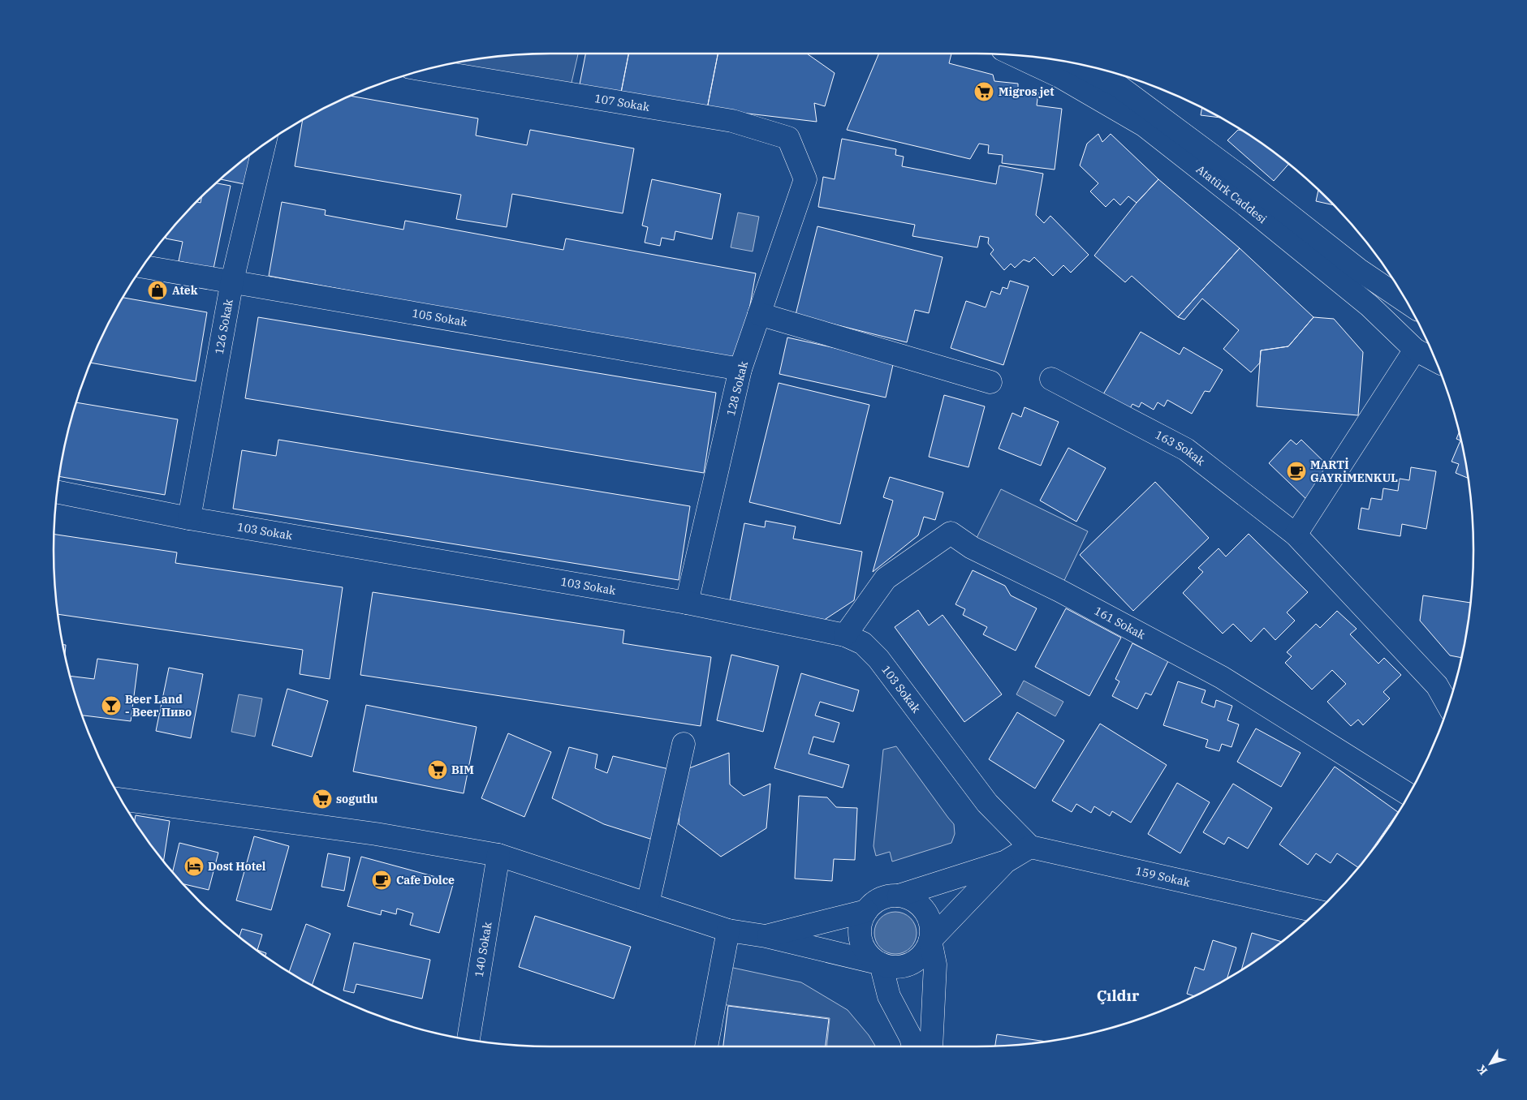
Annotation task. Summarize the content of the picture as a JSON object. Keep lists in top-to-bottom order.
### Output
{
  "streets": {
    "street": [
      "107 Sokak",
      "Atatürk Caddesi",
      "105 Sokak",
      "126 Sokak",
      "128 Sokak",
      "163 Sokak",
      "103 Sokak",
      "161 Sokak",
      "159 Sokak",
      "140 Sokak"
    ]
  },
  "crossings": [
    ["107 Sokak", "128 Sokak"],
    ["105 Sokak", "126 Sokak"],
    ["105 Sokak", "128 Sokak"],
    ["126 Sokak", "103 Sokak"],
    ["128 Sokak", "103 Sokak"],
    ["103 Sokak", "161 Sokak"],
    ["103 Sokak", "159 Sokak"]
  ],
  "districts": ["Çıldır"],
  "places": {
    "supermarket": ["Migros jet", "BIM", "sogutlu"],
    "shop": ["Atek"],
    "cafe": ["MARTİ GAYRİMENKUL", "Cafe Dolce"],
    "bar": ["Beer Land - Beer Пиво"],
    "hotel": ["Dost Hotel"]
  },
  "north": "bottom left"
}
